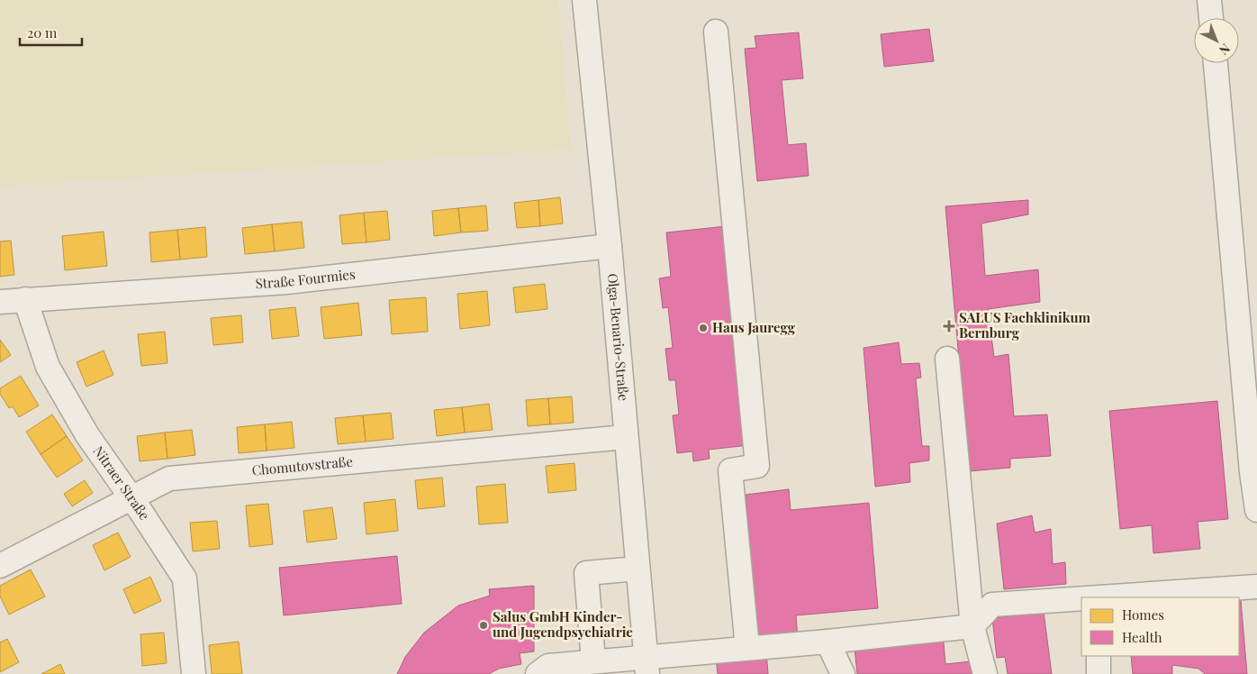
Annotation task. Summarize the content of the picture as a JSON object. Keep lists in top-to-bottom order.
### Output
{
  "streets": {
    "street": [
      "Straße Fourmies",
      "Olga-Benario-Straße",
      "Chomutovstraße",
      "Nitraer Straße"
    ]
  },
  "crossings": [
    ["Straße Fourmies", "Olga-Benario-Straße"],
    ["Straße Fourmies", "Nitraer Straße"],
    ["Olga-Benario-Straße", "Chomutovstraße"],
    ["Chomutovstraße", "Nitraer Straße"]
  ],
  "places": {
    "health": ["SALUS Fachklinikum Bernburg"],
    "other": ["Haus Jauregg", "Salus GmbH Kinder- und Jugendpsychiatrie"]
  },
  "legend": ["Homes", "Health"],
  "scale_bar": "20 m",
  "north": "bottom right"
}
